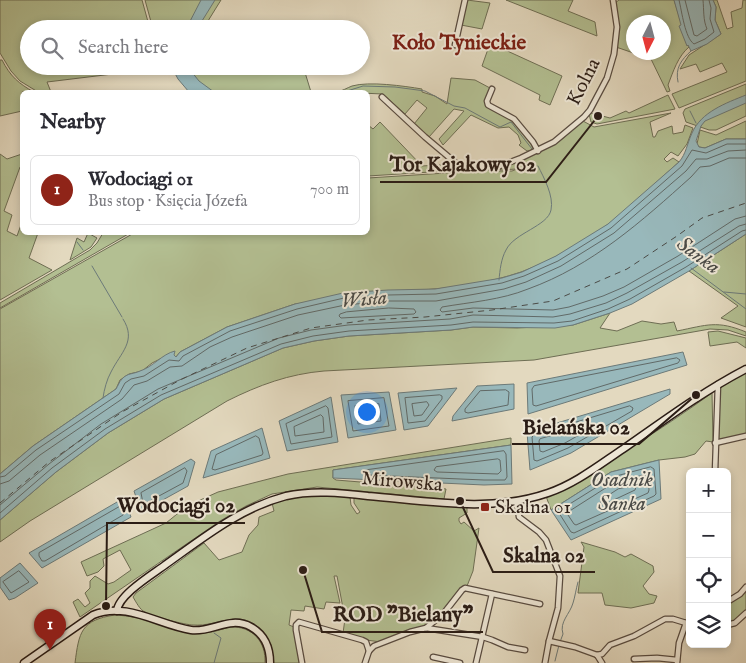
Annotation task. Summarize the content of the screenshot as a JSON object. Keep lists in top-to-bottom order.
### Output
{
  "streets": {
    "main road": ["Mirowska"],
    "street": ["Kolna"]
  },
  "districts": ["Koło Tynieckie"],
  "water": ["Sanka", "Wisła", "Osadnik Sanka"],
  "places": {
    "other": [
      "Tor Kajakowy 02",
      "Bielańska 02",
      "Skalna 02",
      "ROD \"Bielany\"",
      "Wodociągi 02"
    ],
    "transit": ["Skalna 01"]
  },
  "north": "bottom",
  "page": {
    "search": "Search here",
    "heading": "Nearby",
    "list": [
      {
        "mark": "1",
        "name": "Wodociągi 01",
        "note": "Bus stop · Księcia Józefa",
        "value": "700 m"
      }
    ],
    "map_buttons": ["+", "−"],
    "pins": "1"
  }
}
